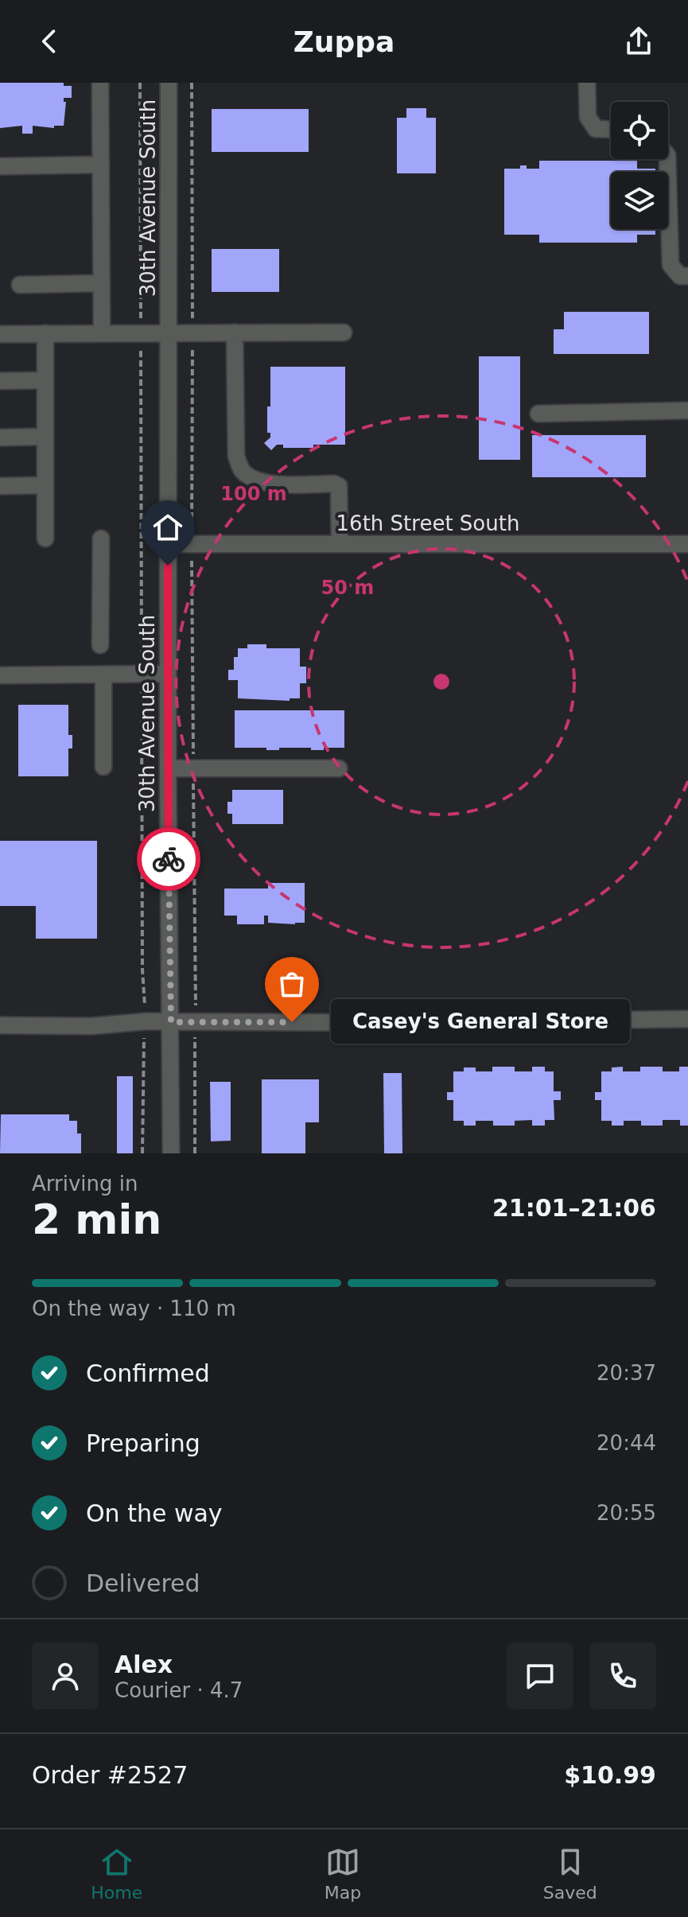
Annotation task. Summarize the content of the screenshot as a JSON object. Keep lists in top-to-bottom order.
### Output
{
  "streets": {
    "street": ["30th Avenue South", "16th Street South"]
  },
  "crossings": [
    ["30th Avenue South", "16th Street South"]
  ],
  "places": ["Casey's General Store"],
  "page": {
    "header": "Zuppa",
    "bubble": "Casey's General Store",
    "heading": ["2 min", "Arriving in", "21:01–21:06"],
    "panel": [
      "Alex",
      "Courier · 4.7",
      "Order #2527",
      "$10.99"
    ],
    "bar": "On the way · 110 m",
    "list": [
      ["Confirmed", "20:37"],
      ["Preparing", "20:44"],
      ["On the way", "20:55"],
      "Delivered"
    ],
    "tabs": ["Home", "Map", "Saved"]
  },
  "rings": ["100 m", "50 m"]
}
